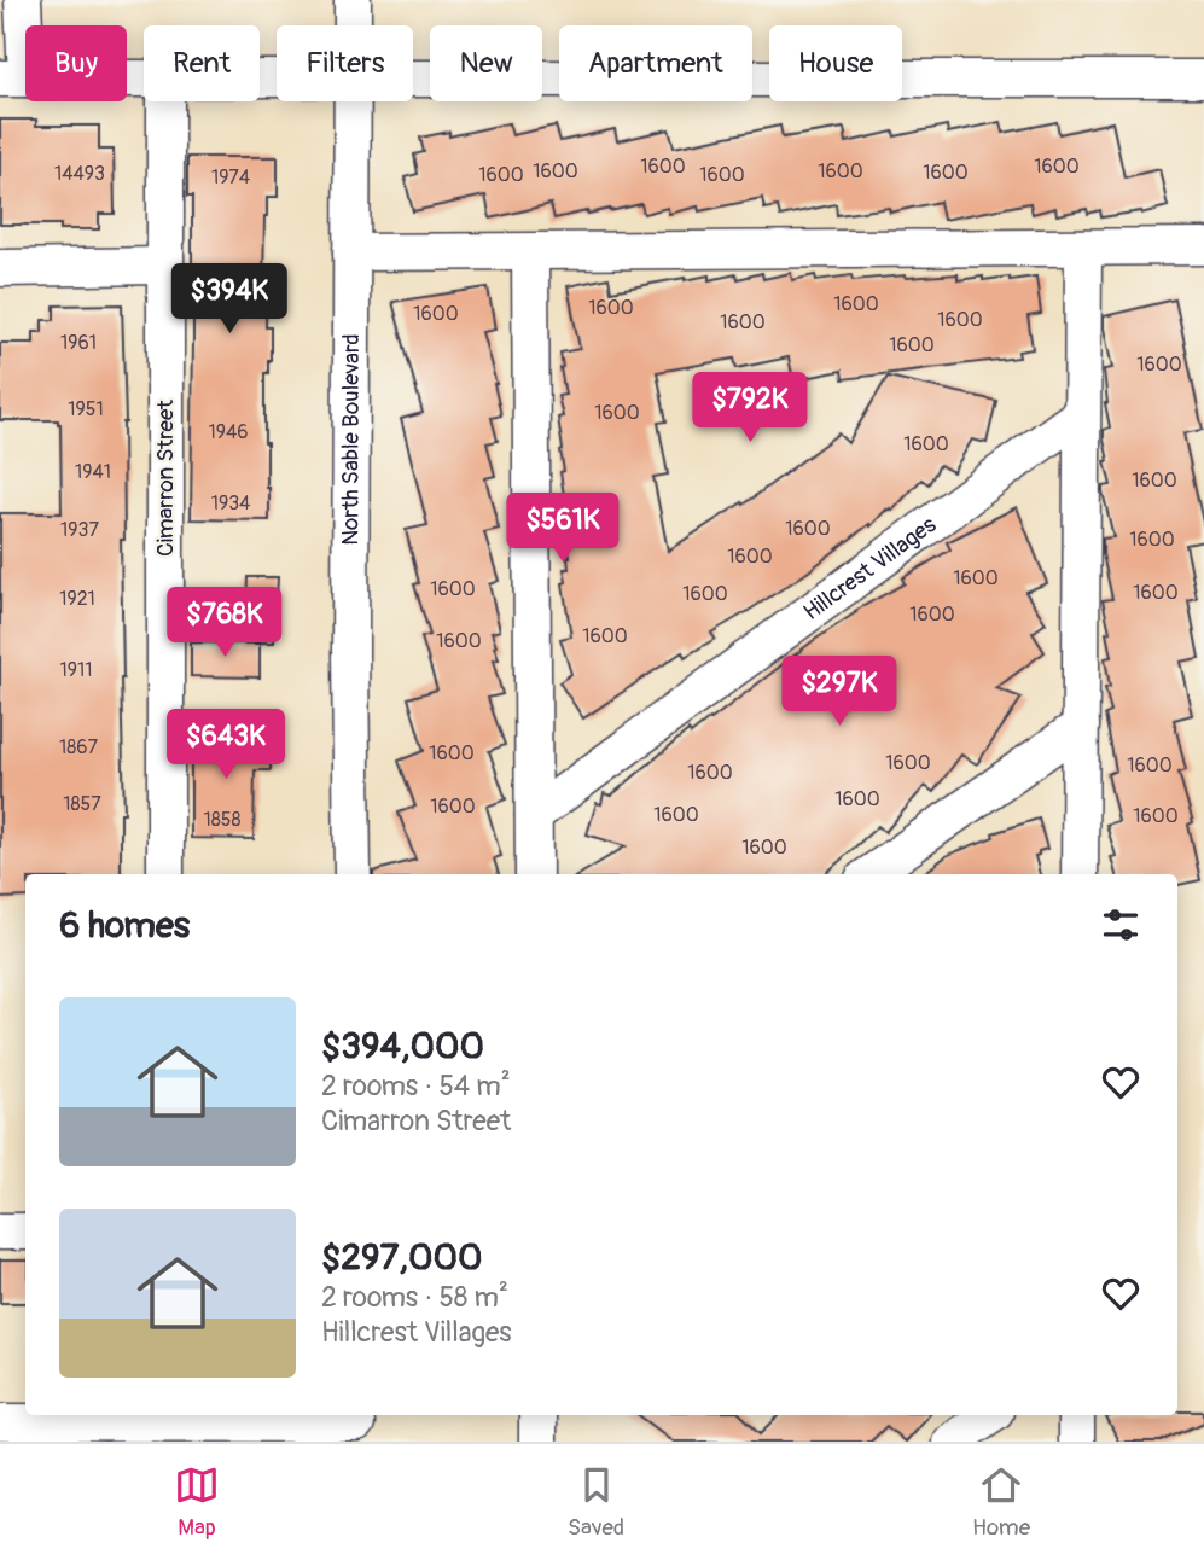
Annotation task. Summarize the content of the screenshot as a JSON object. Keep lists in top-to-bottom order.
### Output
{
  "streets": {
    "street": ["North Sable Boulevard", "Cimarron Street", "Hillcrest Villages"]
  },
  "house_numbers": [
    "1600",
    "1600",
    "1600",
    "1600",
    "1600",
    "14493",
    "1600",
    "1600",
    "1974",
    "1600",
    "1600",
    "1600",
    "1600",
    "1600",
    "1961",
    "1600",
    "1600",
    "1951",
    "1600",
    "1946",
    "1600",
    "1941",
    "1600",
    "1934",
    "1600",
    "1937",
    "1600",
    "1600",
    "1600",
    "1600",
    "1600",
    "1600",
    "1921",
    "1600",
    "1600",
    "1600",
    "1911",
    "1867",
    "1600",
    "1600",
    "1600",
    "1600",
    "1600",
    "1857",
    "1600",
    "1600",
    "1600",
    "1858",
    "1600"
  ],
  "page": {
    "chip": [
      "Buy",
      "Rent",
      "Filters",
      "New",
      "Apartment",
      "House"
    ],
    "price": [
      "$394K",
      "$792K",
      "$561K",
      "$768K",
      "$297K",
      "$643K"
    ],
    "heading": "6 homes",
    "list": [
      {
        "name": "$394,000",
        "note": "2 rooms · 54 m² · Cimarron Street"
      },
      {
        "name": "$297,000",
        "note": "2 rooms · 58 m² · Hillcrest Villages"
      }
    ],
    "tabs": ["Map", "Saved", "Home"]
  }
}
